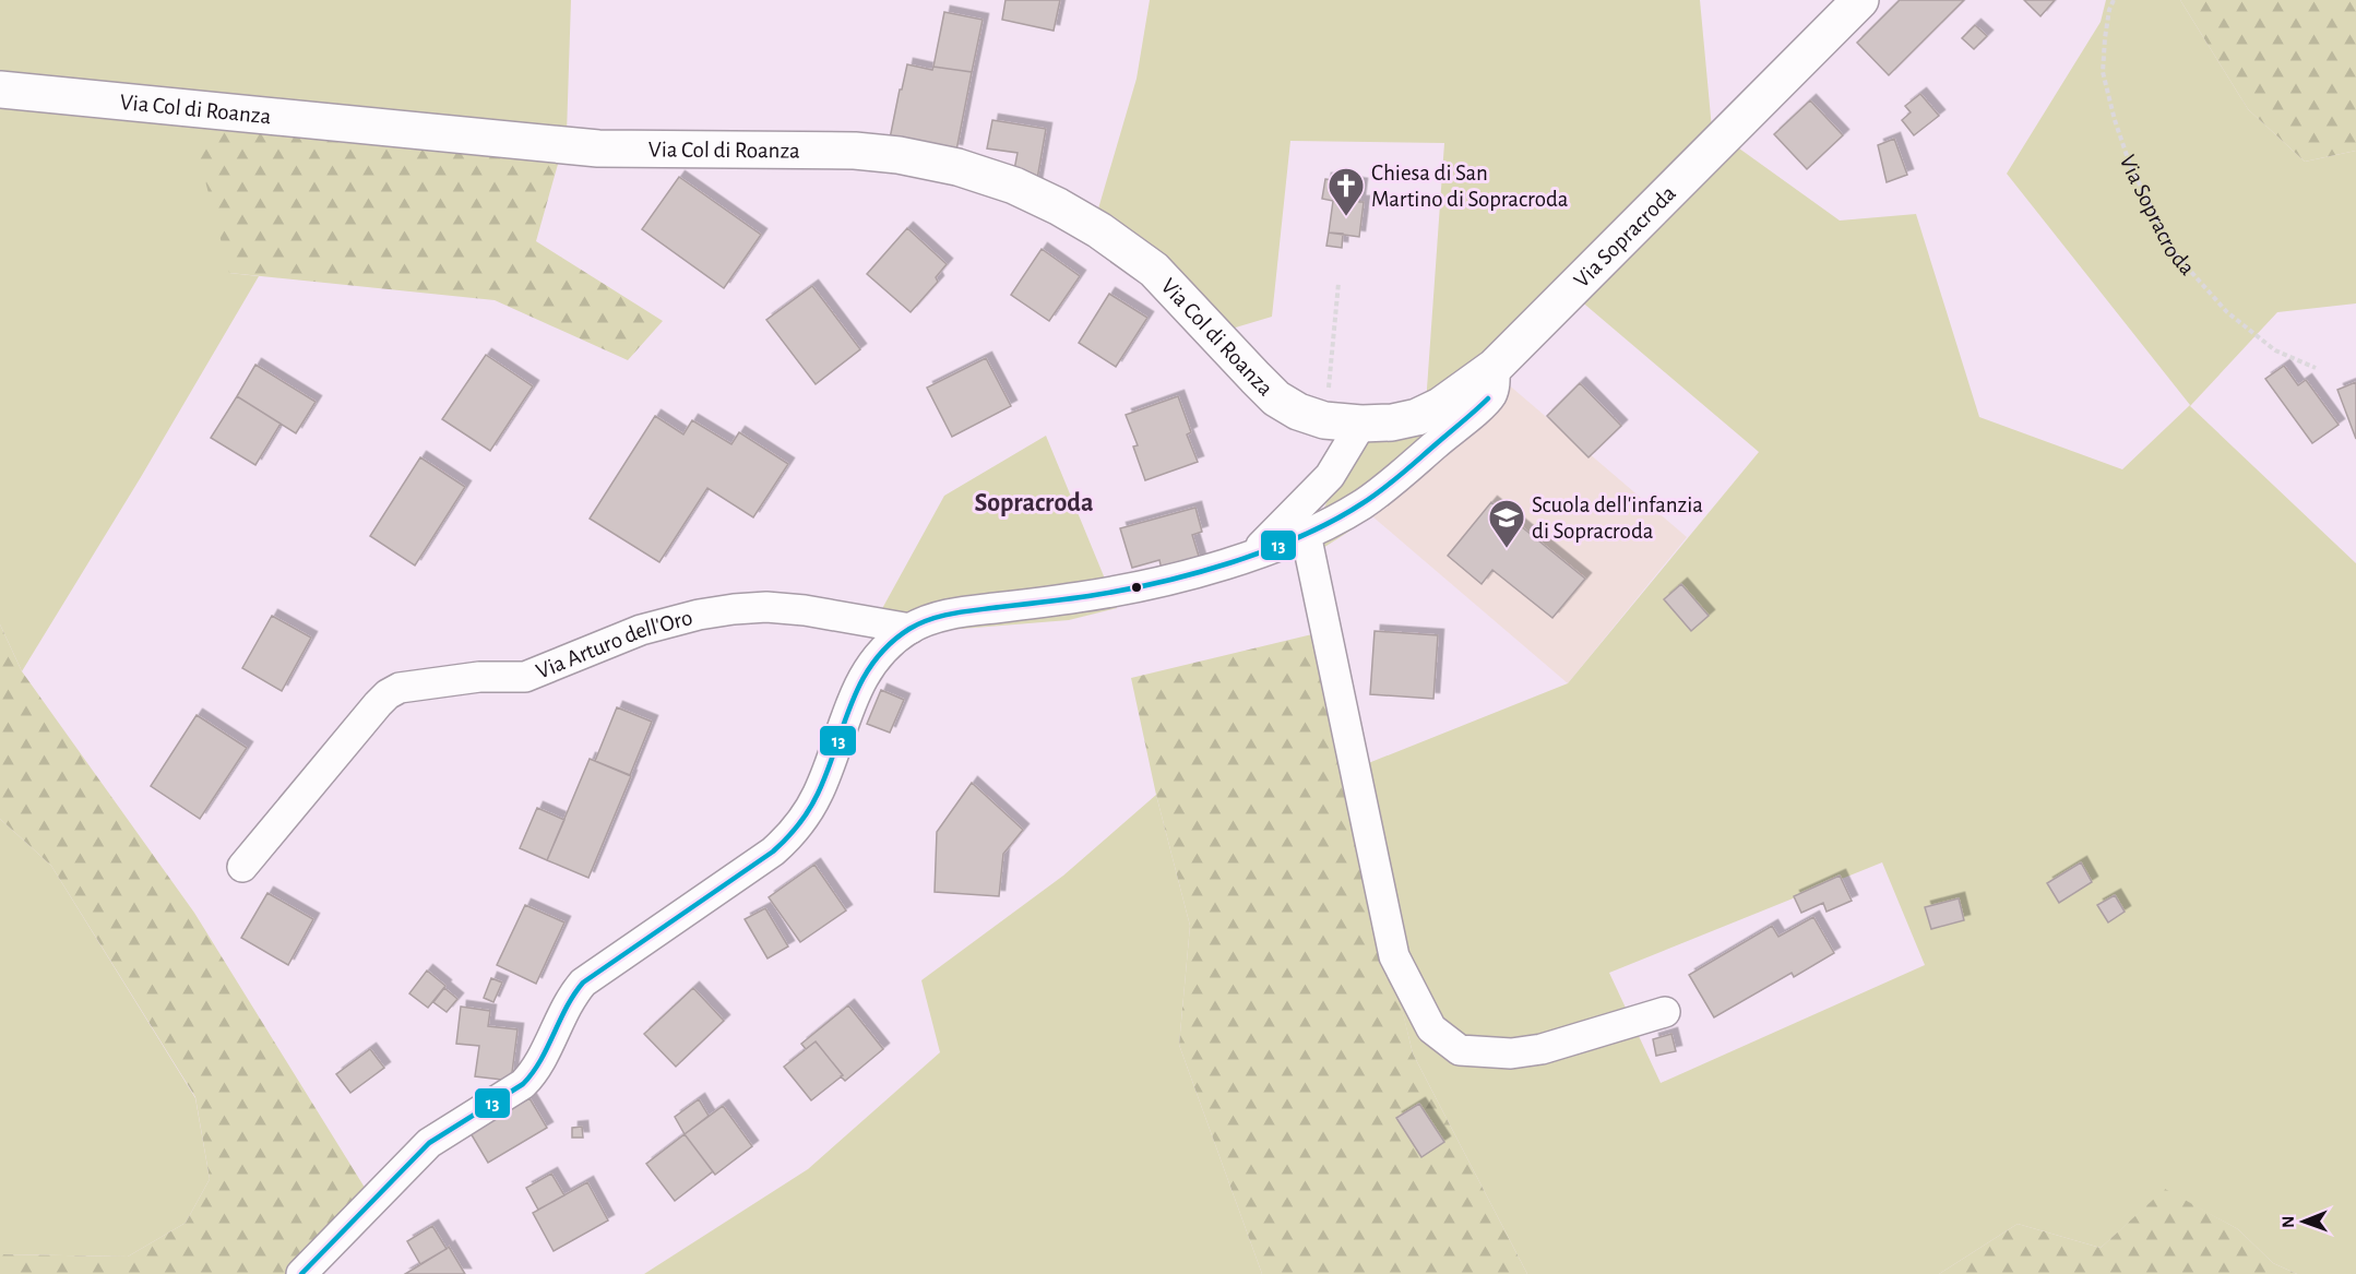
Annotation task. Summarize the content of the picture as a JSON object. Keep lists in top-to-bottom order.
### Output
{
  "streets": {
    "street": ["Via Col di Roanza", "Via Sopracroda", "Via Arturo dell'Oro"]
  },
  "crossings": [
    ["Via Col di Roanza", "Via Sopracroda"]
  ],
  "districts": ["Sopracroda"],
  "places": {
    "church": ["Chiesa di San Martino di Sopracroda"],
    "school or university": ["Scuola dell'infanzia di Sopracroda"]
  },
  "lines": ["transit line 13"],
  "north": "left"
}
